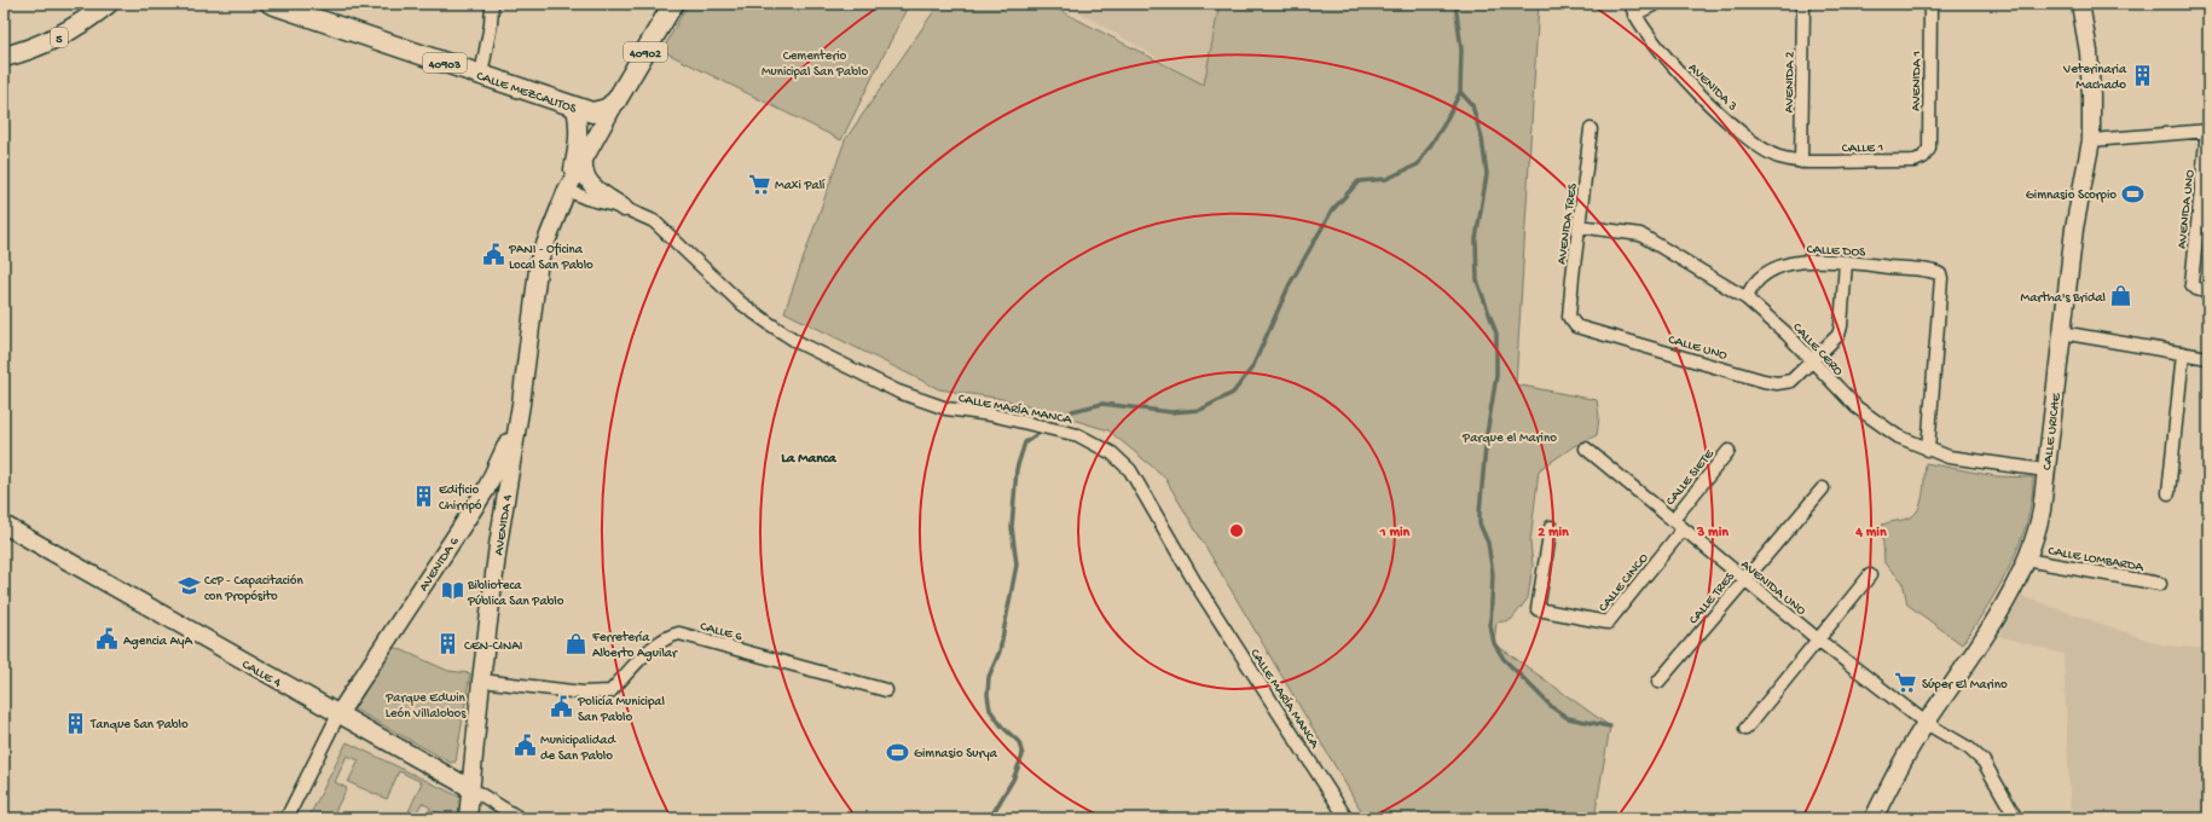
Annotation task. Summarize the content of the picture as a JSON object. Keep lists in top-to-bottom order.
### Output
{
  "streets": {
    "main road": [
      "5",
      "40902",
      "40903",
      "CALLE MEZCALITOS",
      "CALLE URICHE",
      "AVENIDA 4",
      "AVENIDA 6",
      "CALLE 4"
    ],
    "street": [
      "AVENIDA 1",
      "AVENIDA 2",
      "AVENIDA 3",
      "CALLE 1",
      "AVENIDA UNO",
      "AVENIDA TRES",
      "CALLE DOS",
      "CALLE UNO",
      "CALLE CERO",
      "CALLE MARÍA MANCA",
      "CALLE SIETE",
      "CALLE LOMBARDA",
      "CALLE CINCO",
      "CALLE TRES",
      "CALLE 6"
    ]
  },
  "crossings": [
    ["40902", "CALLE MEZCALITOS"],
    ["40902", "CALLE MARÍA MANCA"],
    ["40902", "AVENIDA 4"],
    ["40902", "AVENIDA 6"],
    ["AVENIDA 1", "CALLE 1"],
    ["AVENIDA 2", "AVENIDA 3"],
    ["AVENIDA 2", "CALLE 1"],
    ["AVENIDA 3", "CALLE 1"],
    ["AVENIDA UNO", "CALLE URICHE"],
    ["AVENIDA UNO", "CALLE SIETE"],
    ["AVENIDA UNO", "CALLE CINCO"],
    ["AVENIDA UNO", "CALLE TRES"],
    ["AVENIDA TRES", "CALLE UNO"],
    ["AVENIDA TRES", "CALLE CERO"],
    ["CALLE DOS", "CALLE UNO"],
    ["CALLE DOS", "CALLE CERO"],
    ["CALLE UNO", "CALLE CERO"],
    ["CALLE CERO", "CALLE URICHE"],
    ["CALLE URICHE", "CALLE LOMBARDA"],
    ["AVENIDA 4", "AVENIDA 6"],
    ["AVENIDA 4", "CALLE 6"],
    ["AVENIDA 4", "CALLE 4"],
    ["AVENIDA 6", "CALLE 4"]
  ],
  "districts": ["La Manca"],
  "parks": ["Cementerio Municipal San Pablo", "Parque el Marino", "Parque Edwin León Villalobos"],
  "places": {
    "building": [
      "Veterinaria Machado",
      "Edificio Chirripó",
      "CEN-CINAI",
      "Tanque San Pablo"
    ],
    "supermarket": ["Maxi Palí", "Súper El Marino"],
    "sports": ["Gimnasio Scorpio", "Gimnasio Surya"],
    "public building": [
      "PANI - Oficina Local San Pablo",
      "Agencia AyA",
      "Policía Municipal San Pablo",
      "Municipalidad de San Pablo"
    ],
    "shop": ["Martha's Bridal", "Ferretería Alberto Aguilar"],
    "school or university": ["CcP - Capacitación con Propósito"],
    "library": ["Biblioteca Pública San Pablo"]
  },
  "rings": [
    "1 min",
    "2 min",
    "3 min",
    "4 min"
  ]
}
